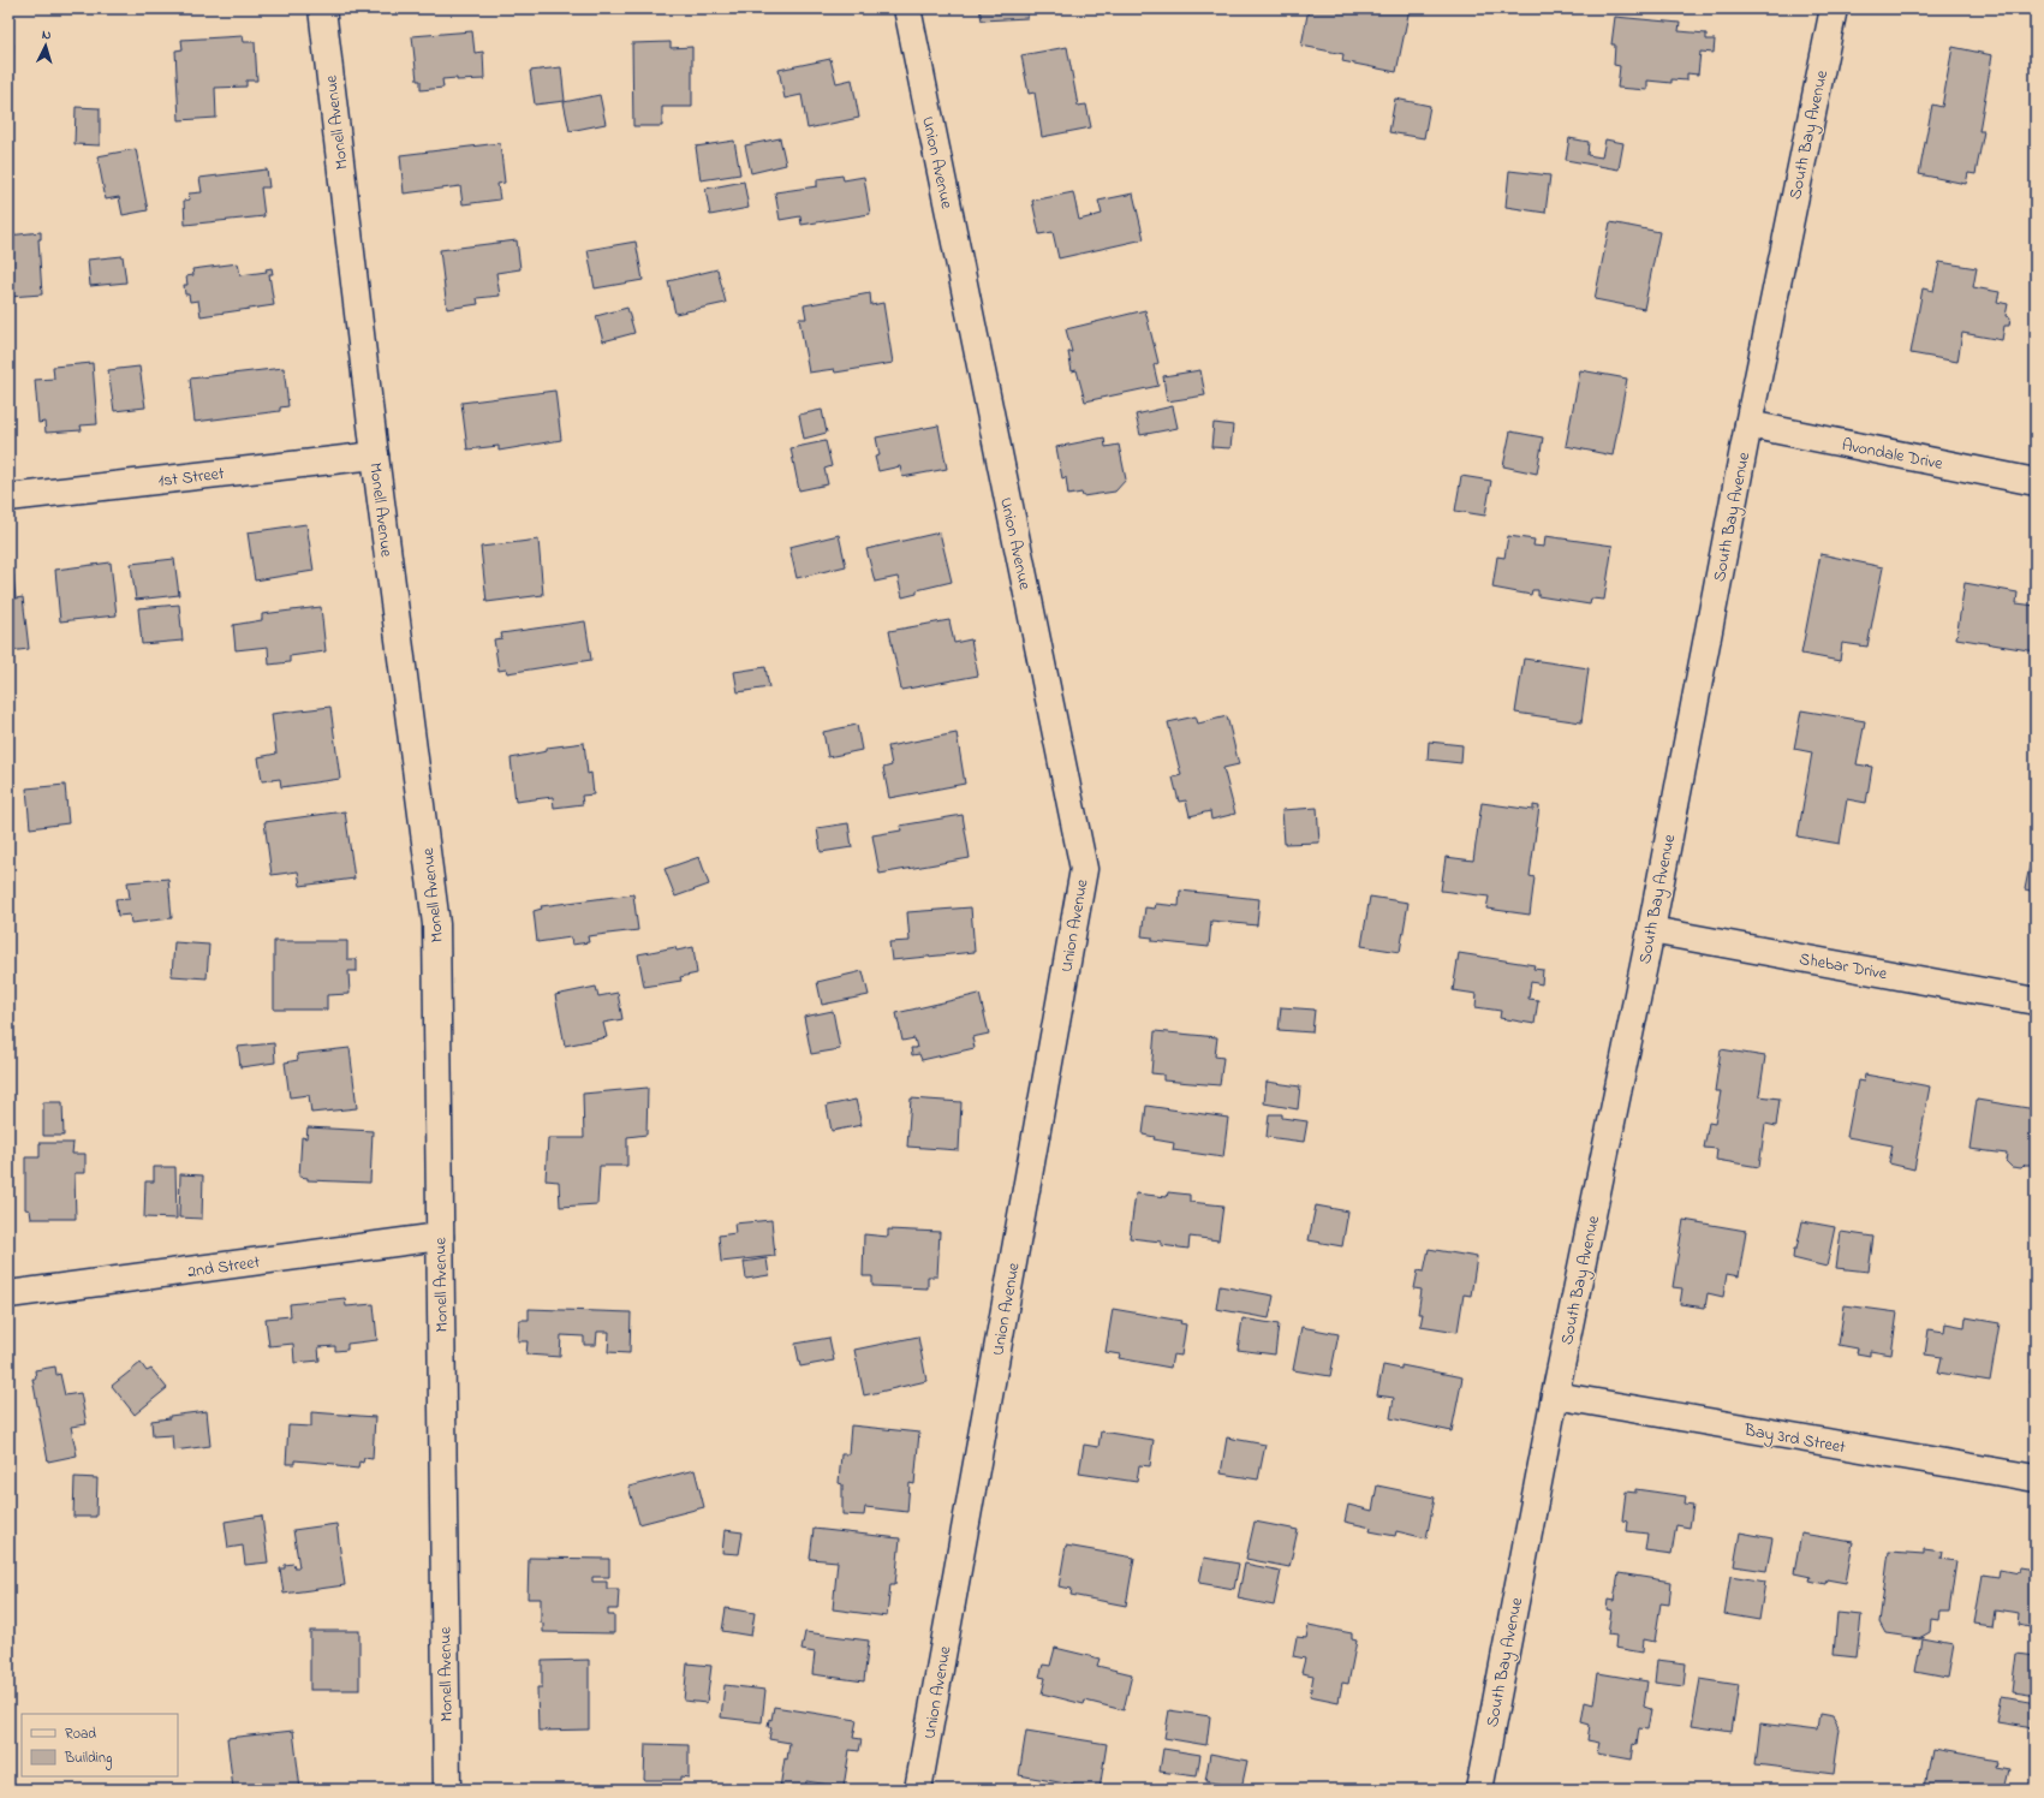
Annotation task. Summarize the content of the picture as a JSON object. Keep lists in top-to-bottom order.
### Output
{
  "streets": {
    "street": [
      "Monell Avenue",
      "South Bay Avenue",
      "Union Avenue",
      "Avondale Drive",
      "1st Street",
      "Shebar Drive",
      "2nd Street",
      "Bay 3rd Street"
    ]
  },
  "crossings": [
    ["Monell Avenue", "1st Street"],
    ["Monell Avenue", "2nd Street"],
    ["South Bay Avenue", "Avondale Drive"],
    ["South Bay Avenue", "Shebar Drive"],
    ["South Bay Avenue", "Bay 3rd Street"]
  ],
  "legend": ["Road", "Building"],
  "north": "top"
}
